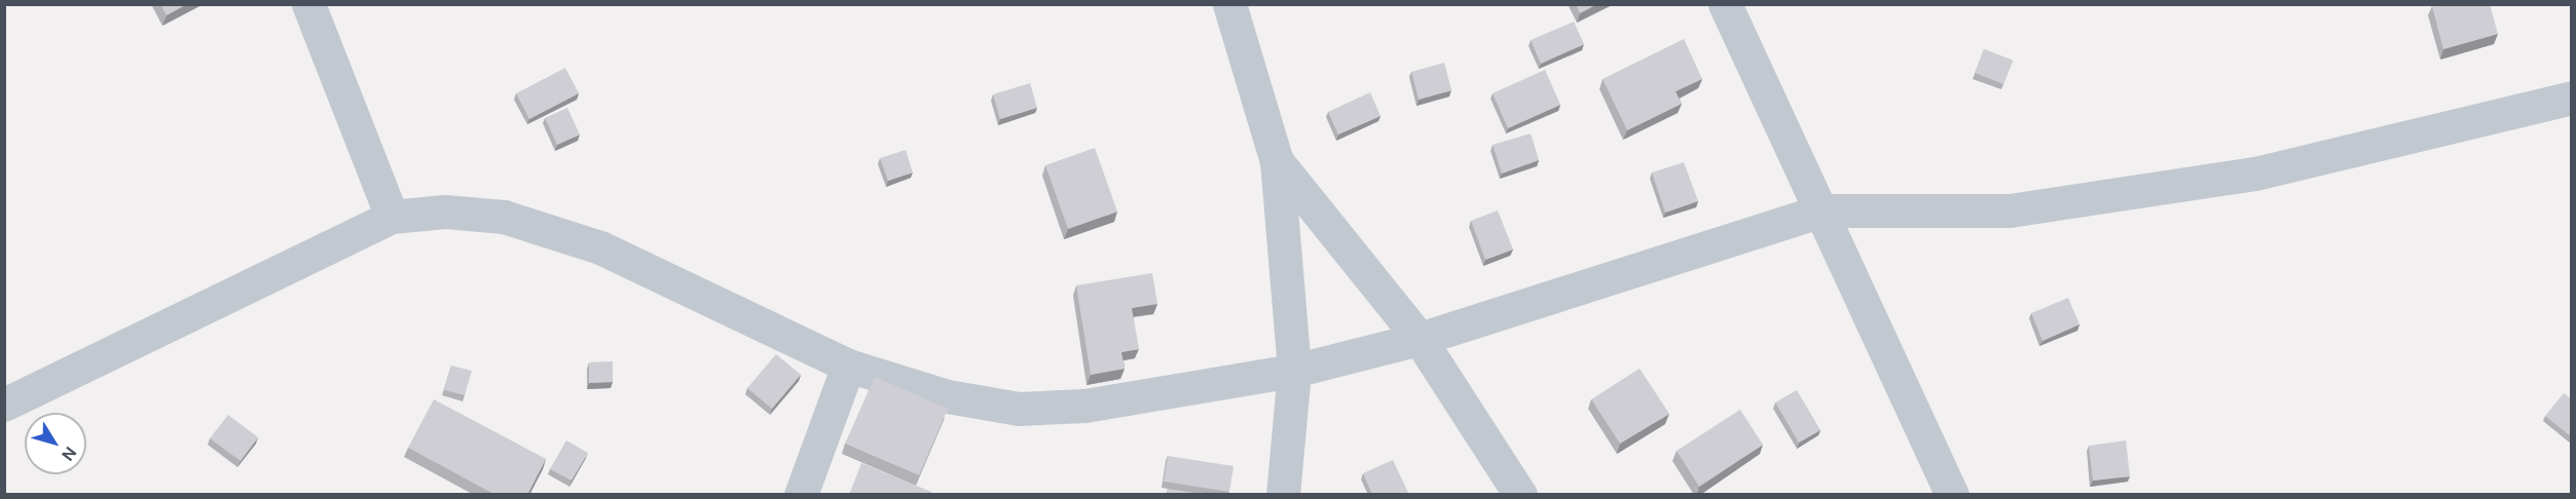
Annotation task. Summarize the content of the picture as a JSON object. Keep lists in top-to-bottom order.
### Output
{
  "north": "bottom right"
}
